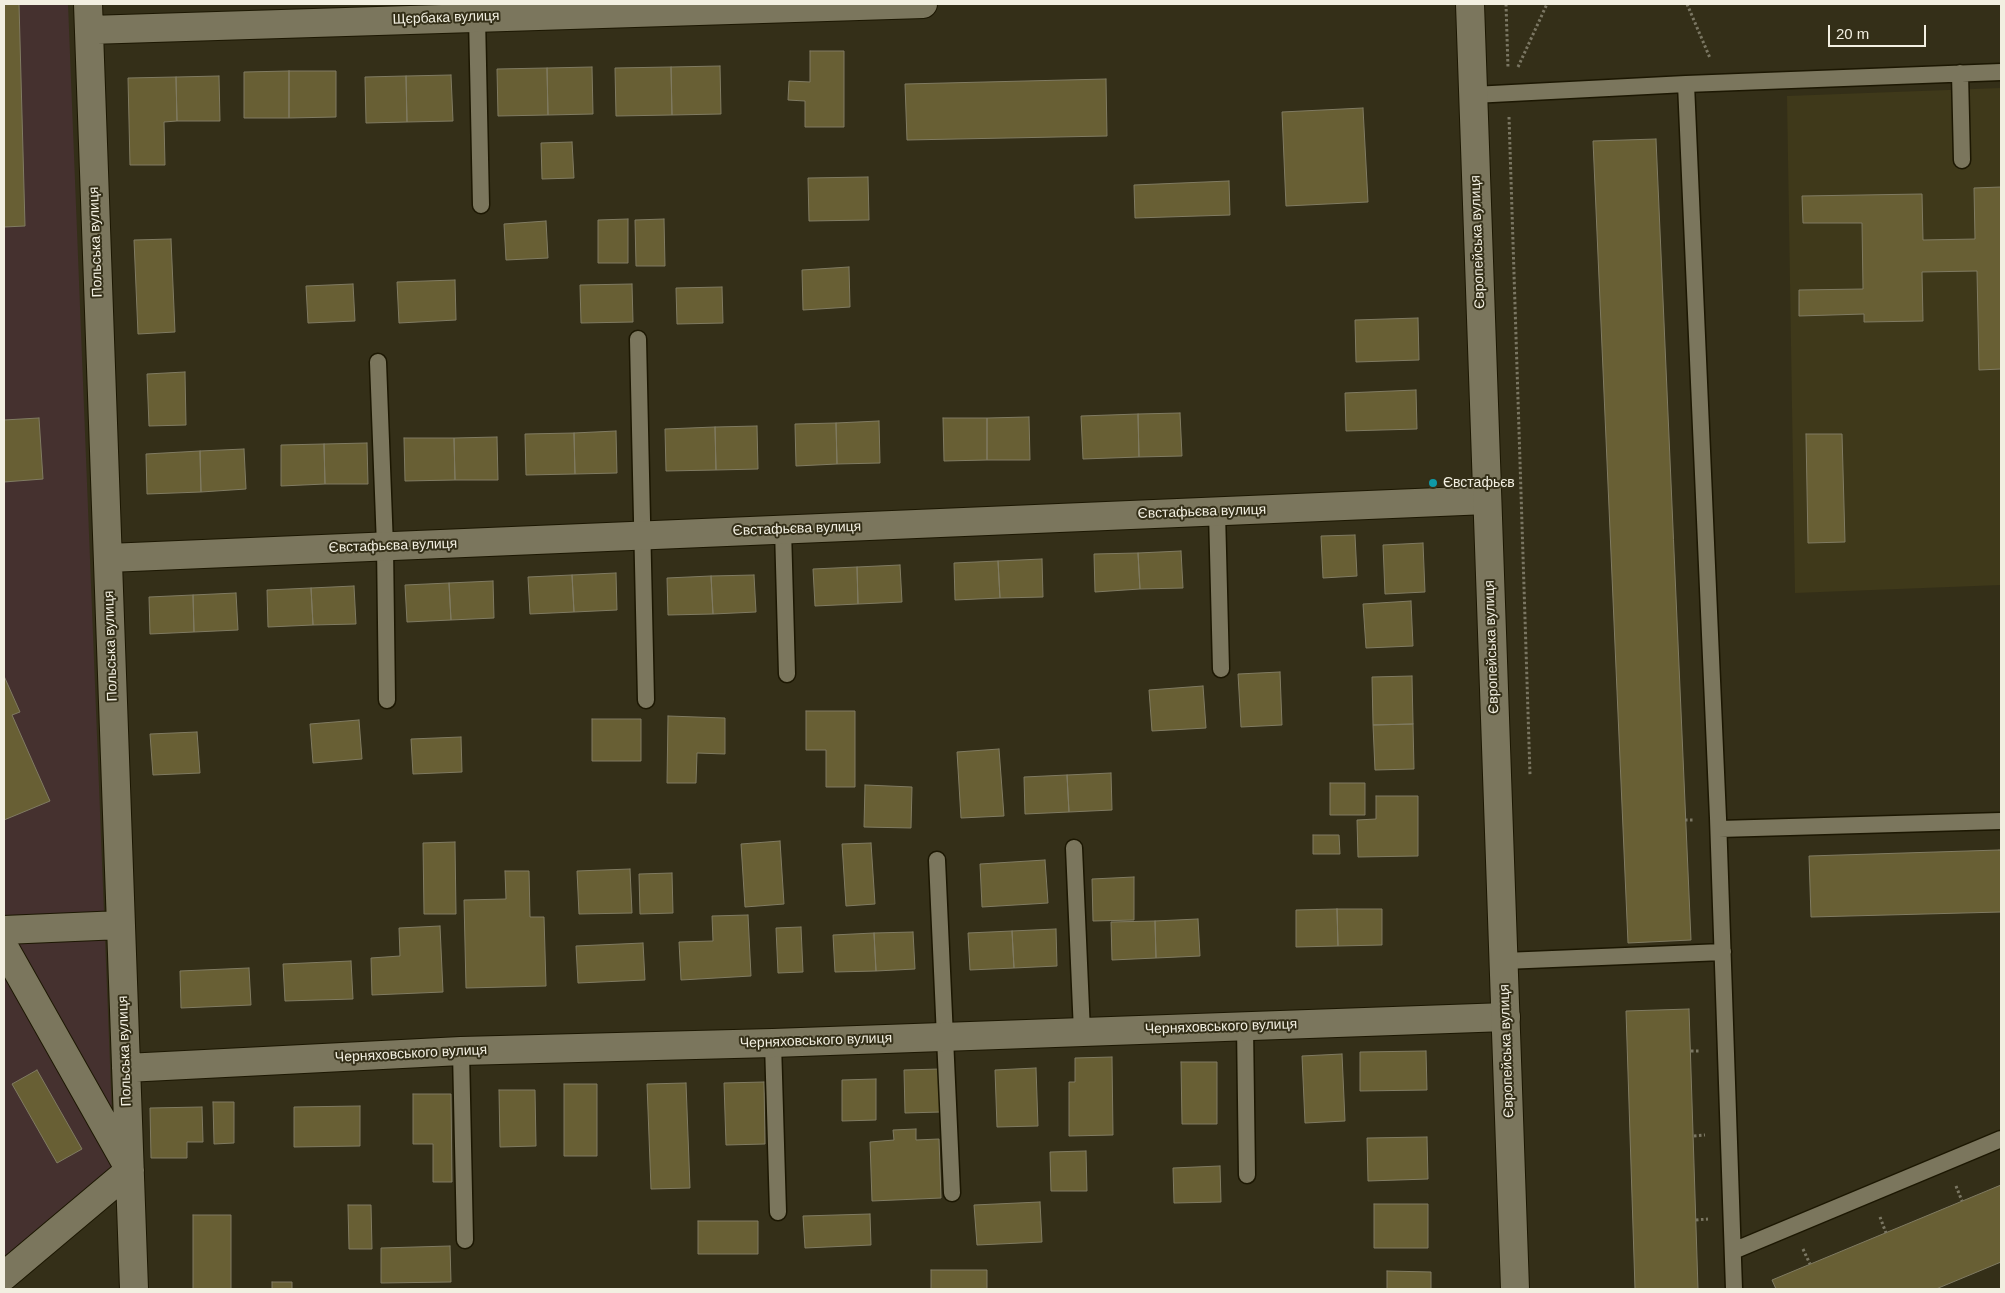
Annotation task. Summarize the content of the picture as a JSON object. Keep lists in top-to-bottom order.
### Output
{
  "streets": {
    "street": [
      "Щєрбака вулиця",
      "Польська вулиця",
      "Європейська вулиця",
      "Євстафьєва вулиця",
      "Черняховського вулиця"
    ]
  },
  "crossings": [
    ["Щєрбака вулиця", "Польська вулиця"],
    ["Польська вулиця", "Євстафьєва вулиця"],
    ["Польська вулиця", "Черняховського вулиця"],
    ["Європейська вулиця", "Євстафьєва вулиця"],
    ["Європейська вулиця", "Черняховського вулиця"]
  ],
  "places": ["Євстафьєв"],
  "scale_bar": "20 m"
}
